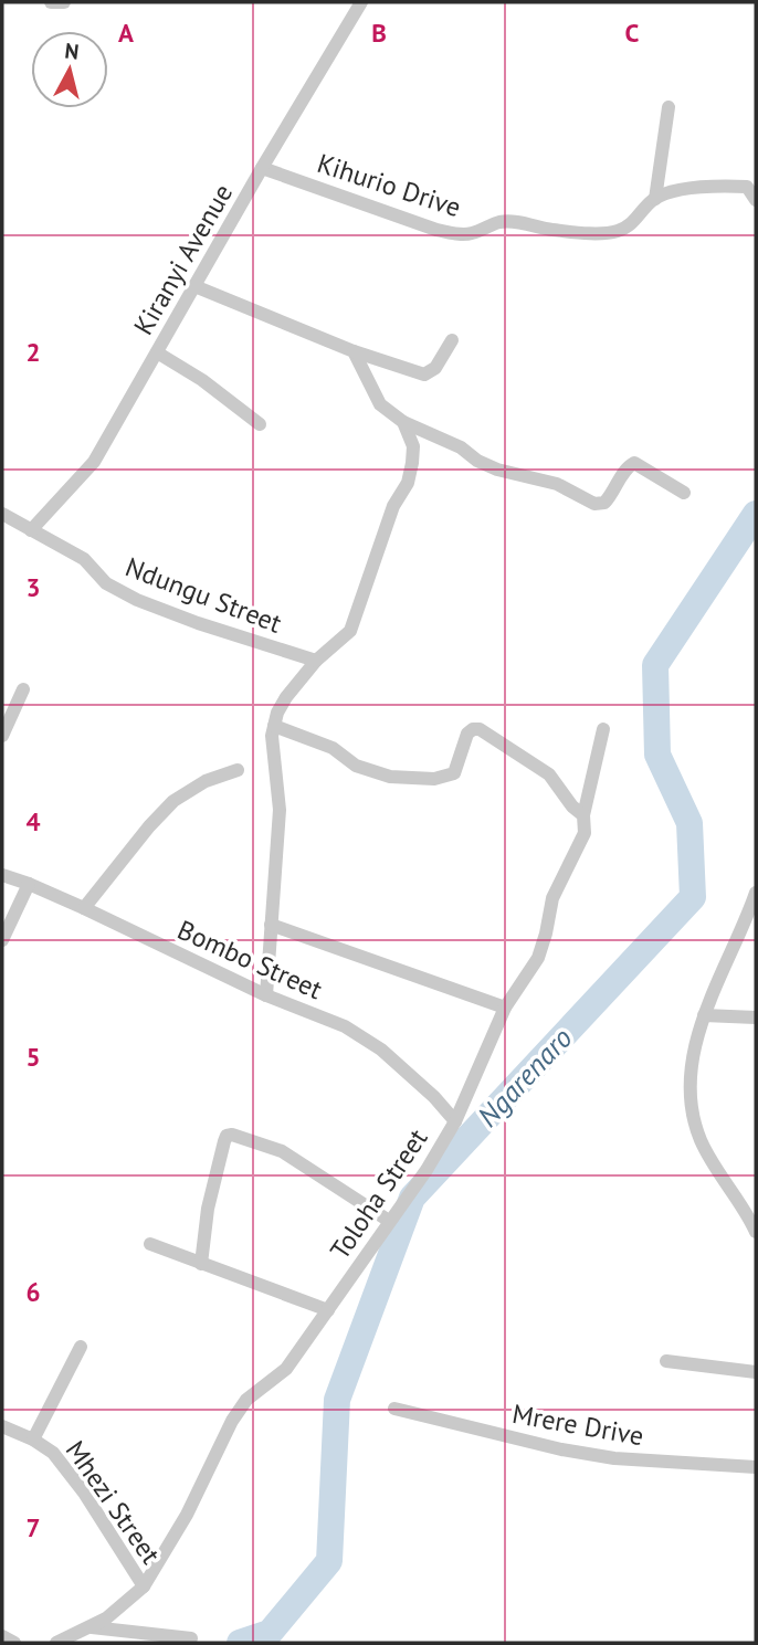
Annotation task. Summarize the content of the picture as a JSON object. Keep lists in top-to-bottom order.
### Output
{
  "streets": {
    "street": [
      "Kihurio Drive",
      "Kiranyi Avenue",
      "Ndungu Street",
      "Bombo Street",
      "Toloha Street",
      "Mrere Drive",
      "Mhezi Street"
    ]
  },
  "crossings": [
    ["Kihurio Drive", "Kiranyi Avenue"],
    ["Kiranyi Avenue", "Ndungu Street"],
    ["Bombo Street", "Toloha Street"],
    ["Toloha Street", "Mhezi Street"]
  ],
  "water": ["Ngarenaro"],
  "north": "top",
  "grid": {
    "columns": ["A", "B", "C"],
    "rows": [
      "2",
      "3",
      "4",
      "5",
      "6",
      "7"
    ]
  }
}
